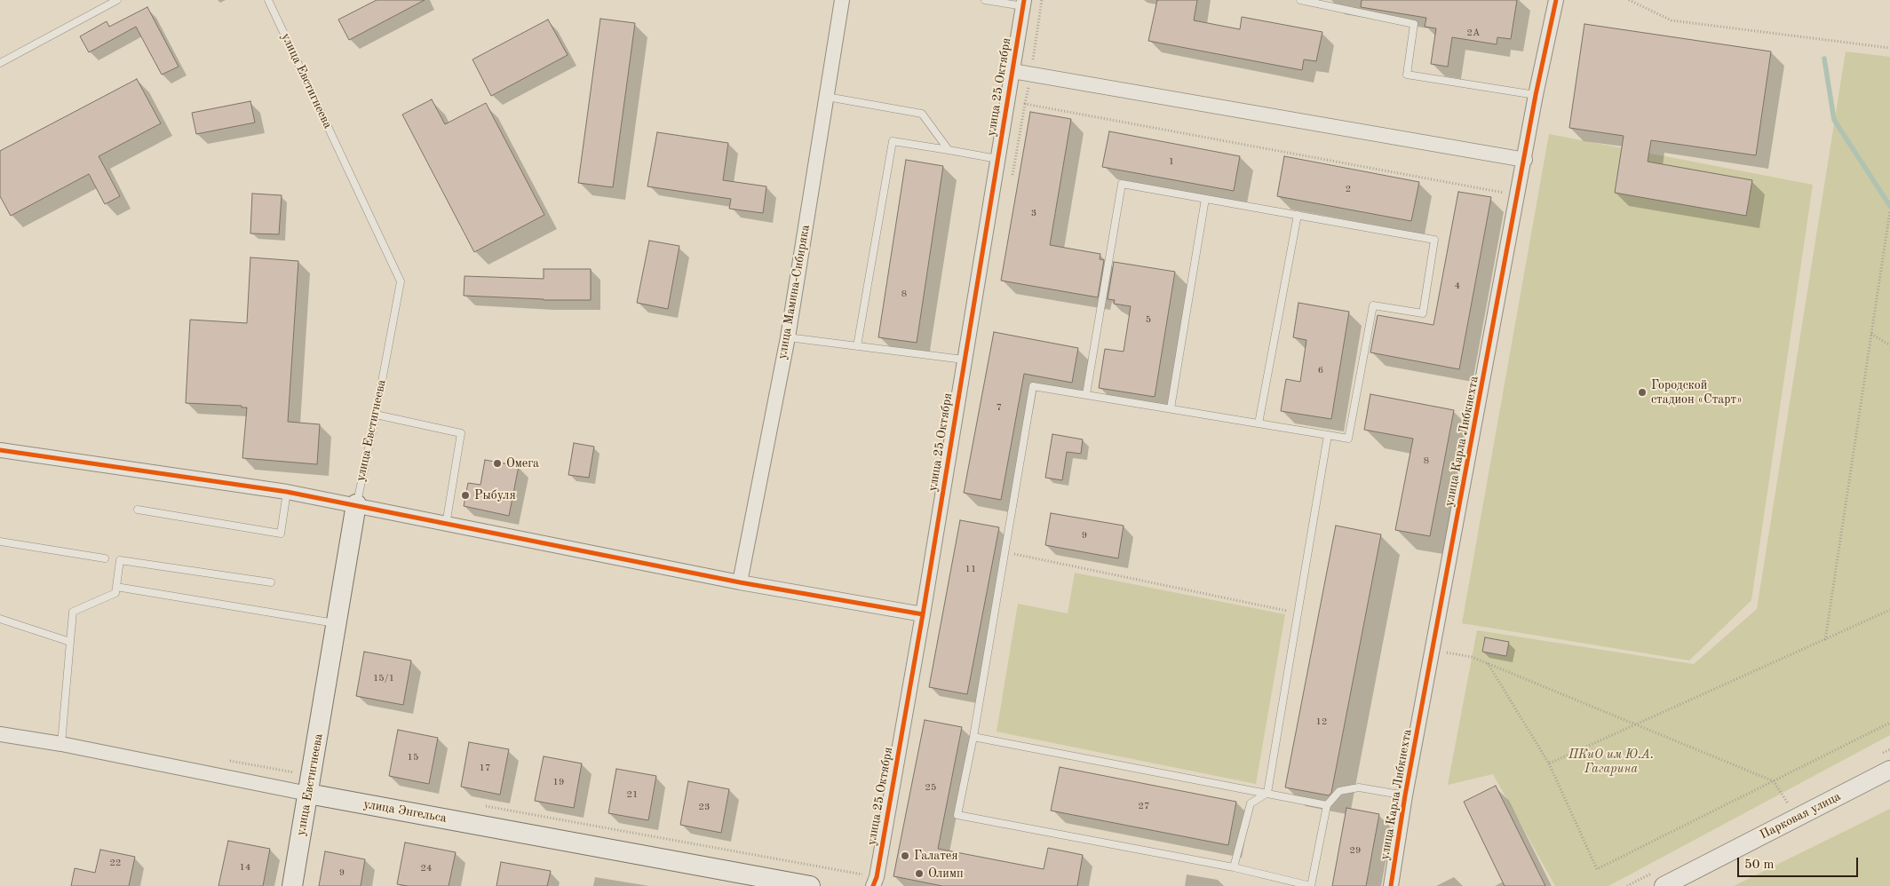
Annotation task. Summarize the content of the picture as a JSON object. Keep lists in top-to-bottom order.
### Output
{
  "streets": {
    "main road": ["улица Евстигнеева", "улица Энгельса"],
    "street": [
      "улица 25 Октября",
      "улица Мамина-Сибиряка",
      "улица Карла Либкнехта",
      "Парковая улица"
    ]
  },
  "crossings": [
    ["улица Евстигнеева", "улица Энгельса"]
  ],
  "parks": ["ПКиО им Ю.А. Гагарина"],
  "places": [
    "Городской стадион «Старт»",
    "Омега",
    "Рыбуля",
    "Галатея",
    "Олимп"
  ],
  "house_numbers": [
    "2А",
    "1",
    "2",
    "3",
    "4",
    "8",
    "5",
    "6",
    "7",
    "8",
    "9",
    "11",
    "15/1",
    "12",
    "15",
    "17",
    "19",
    "25",
    "21",
    "27",
    "23",
    "29",
    "22",
    "14",
    "24",
    "9"
  ],
  "scale_bar": "50 m"
}
